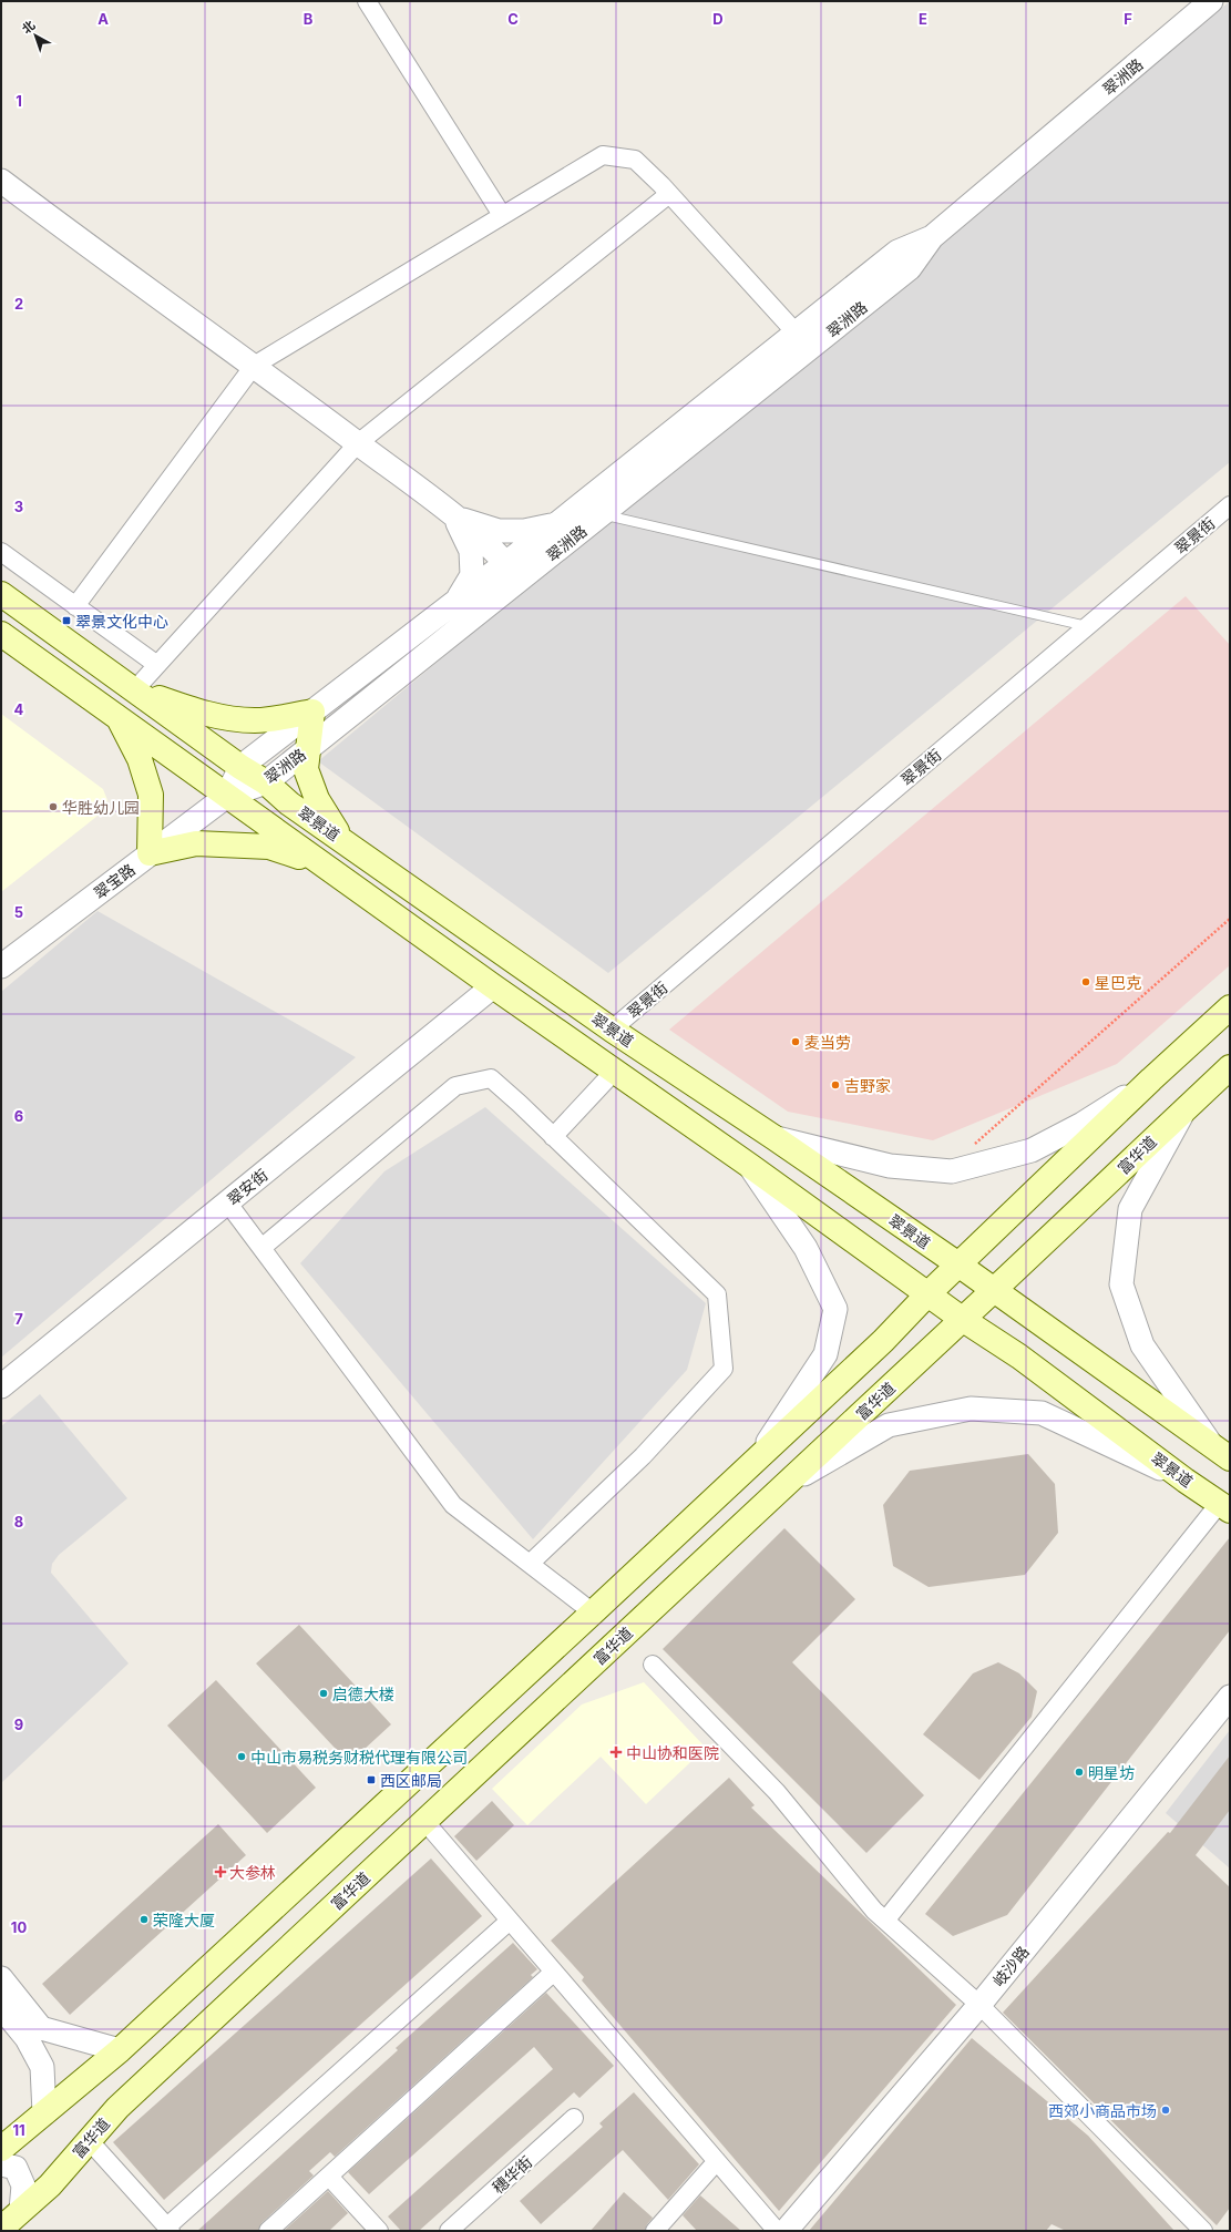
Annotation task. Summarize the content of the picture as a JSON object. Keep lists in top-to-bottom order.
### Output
{
  "streets": {
    "main road": ["翠景道", "富华道"],
    "street": [
      "翠洲路",
      "翠景街",
      "翠宝路",
      "翠安街",
      "岐沙路",
      "穗华街"
    ]
  },
  "crossings": [
    ["翠洲路", "翠景道"],
    ["翠洲路", "翠宝路"],
    ["翠景街", "翠景道"],
    ["翠景道", "翠宝路"],
    ["翠景道", "富华道"],
    ["翠景道", "翠安街"]
  ],
  "places": {
    "transit": ["翠景文化中心", "西区邮局"],
    "other": [
      "华胜幼儿园",
      "星巴克",
      "麦当劳",
      "吉野家",
      "启德大楼",
      "中山市易税务财税代理有限公司",
      "明星坊",
      "荣隆大厦",
      "西郊小商品市场"
    ],
    "health": ["中山协和医院", "大参林"]
  },
  "north": "top left",
  "grid": {
    "columns": [
      "A",
      "B",
      "C",
      "D",
      "E",
      "F"
    ],
    "rows": [
      "1",
      "2",
      "3",
      "4",
      "5",
      "6",
      "7",
      "8",
      "9",
      "10",
      "11"
    ]
  }
}
